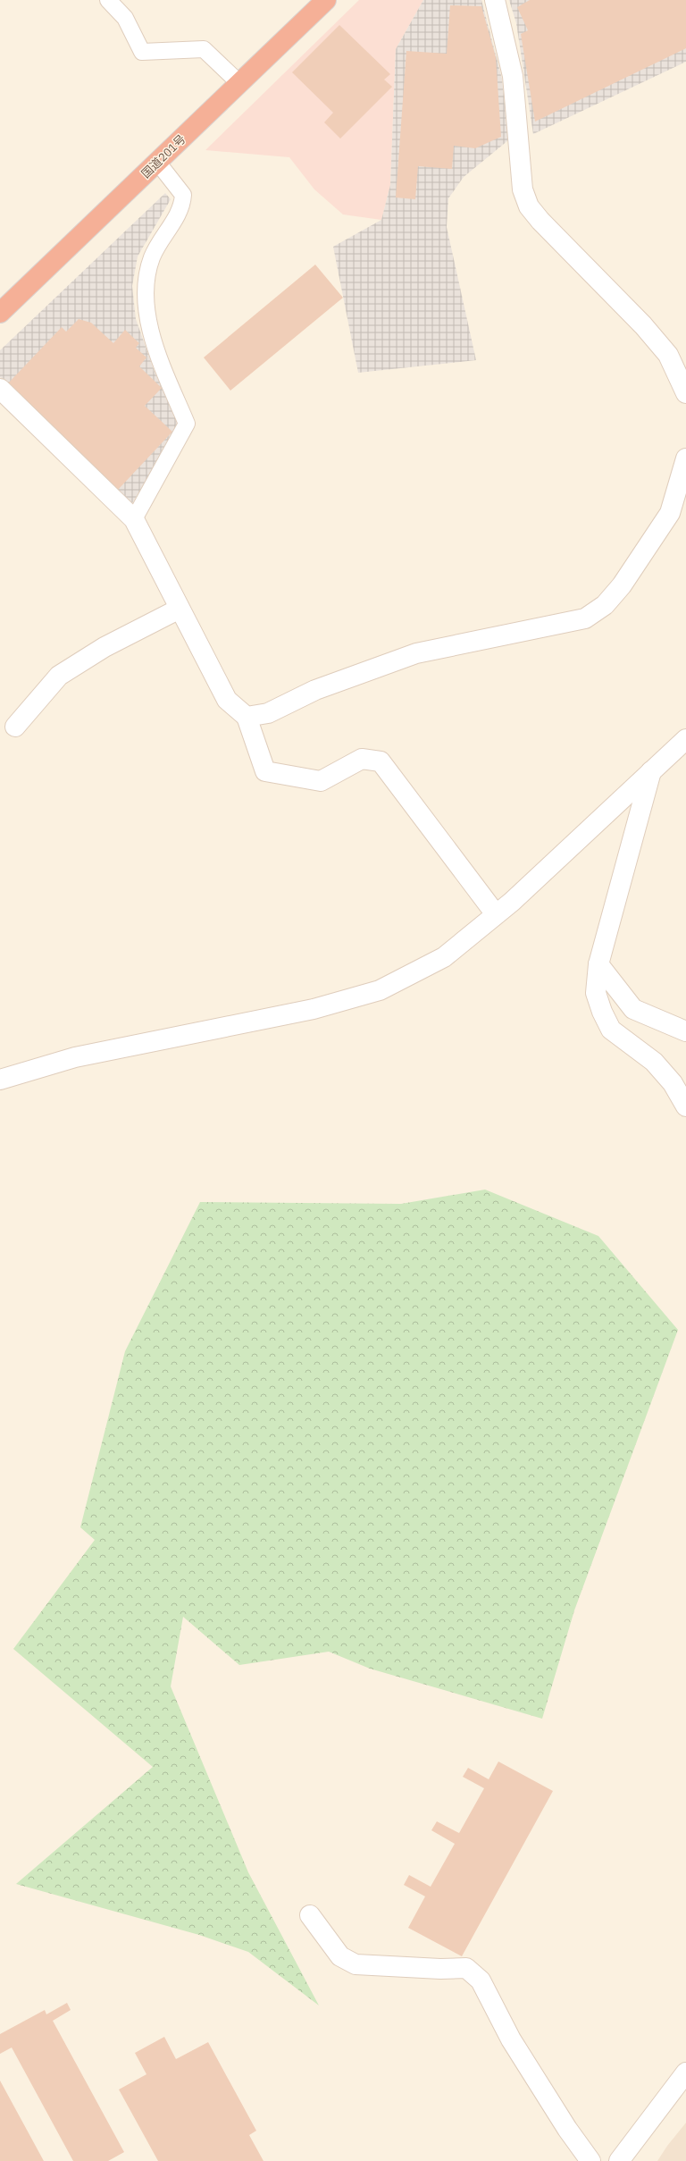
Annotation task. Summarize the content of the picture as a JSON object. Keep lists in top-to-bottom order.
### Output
{
  "streets": {
    "highway": ["国道201号"]
  }
}
